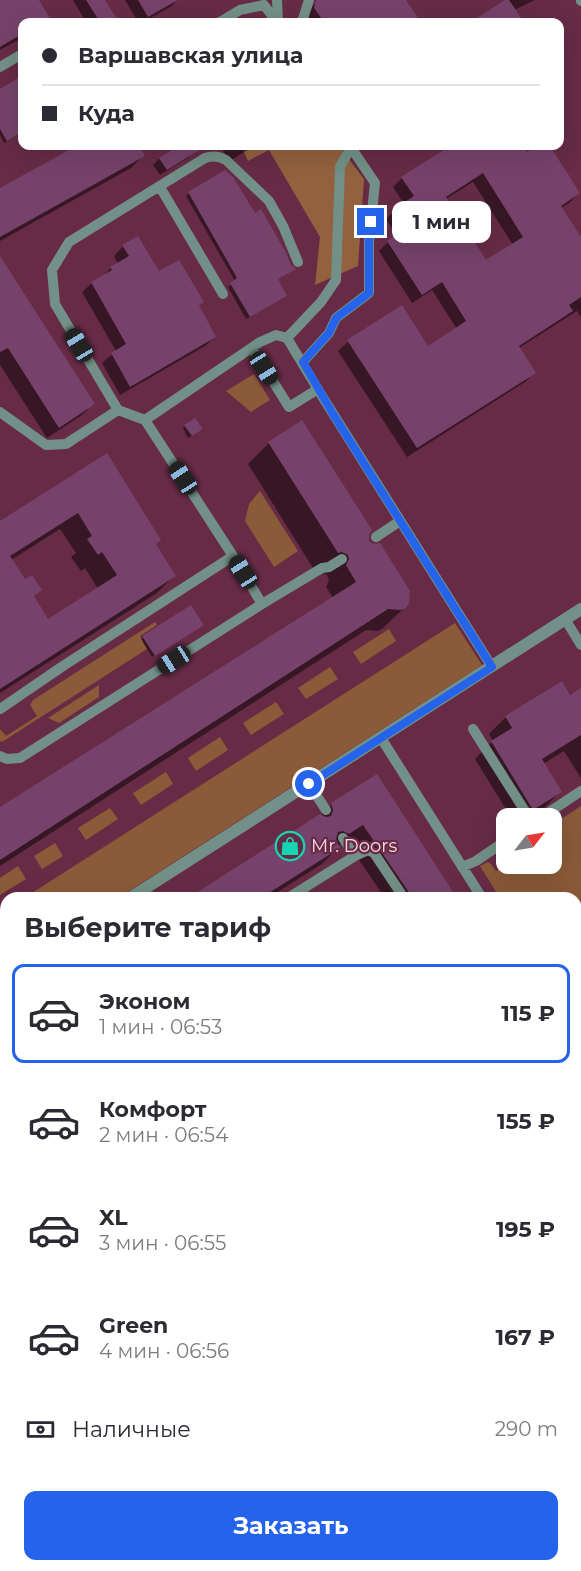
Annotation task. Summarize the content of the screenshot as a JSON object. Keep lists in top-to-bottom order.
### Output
{
  "places": {
    "shop": ["Mr. Doors"]
  },
  "north": "top right",
  "page": {
    "banner": ["Варшавская улица", "Куда"],
    "bubble": "1 мин",
    "heading": "Выберите тариф",
    "list": [
      {
        "name": "Эконом",
        "note": "1 мин · 06:53",
        "value": "115 ₽"
      },
      {
        "name": "Комфорт",
        "note": "2 мин · 06:54",
        "value": "155 ₽"
      },
      {
        "name": "XL",
        "note": "3 мин · 06:55",
        "value": "195 ₽"
      },
      {
        "name": "Green",
        "note": "4 мин · 06:56",
        "value": "167 ₽"
      }
    ],
    "pay": ["Наличные", "290 m"],
    "buttons": "Заказать"
  }
}
